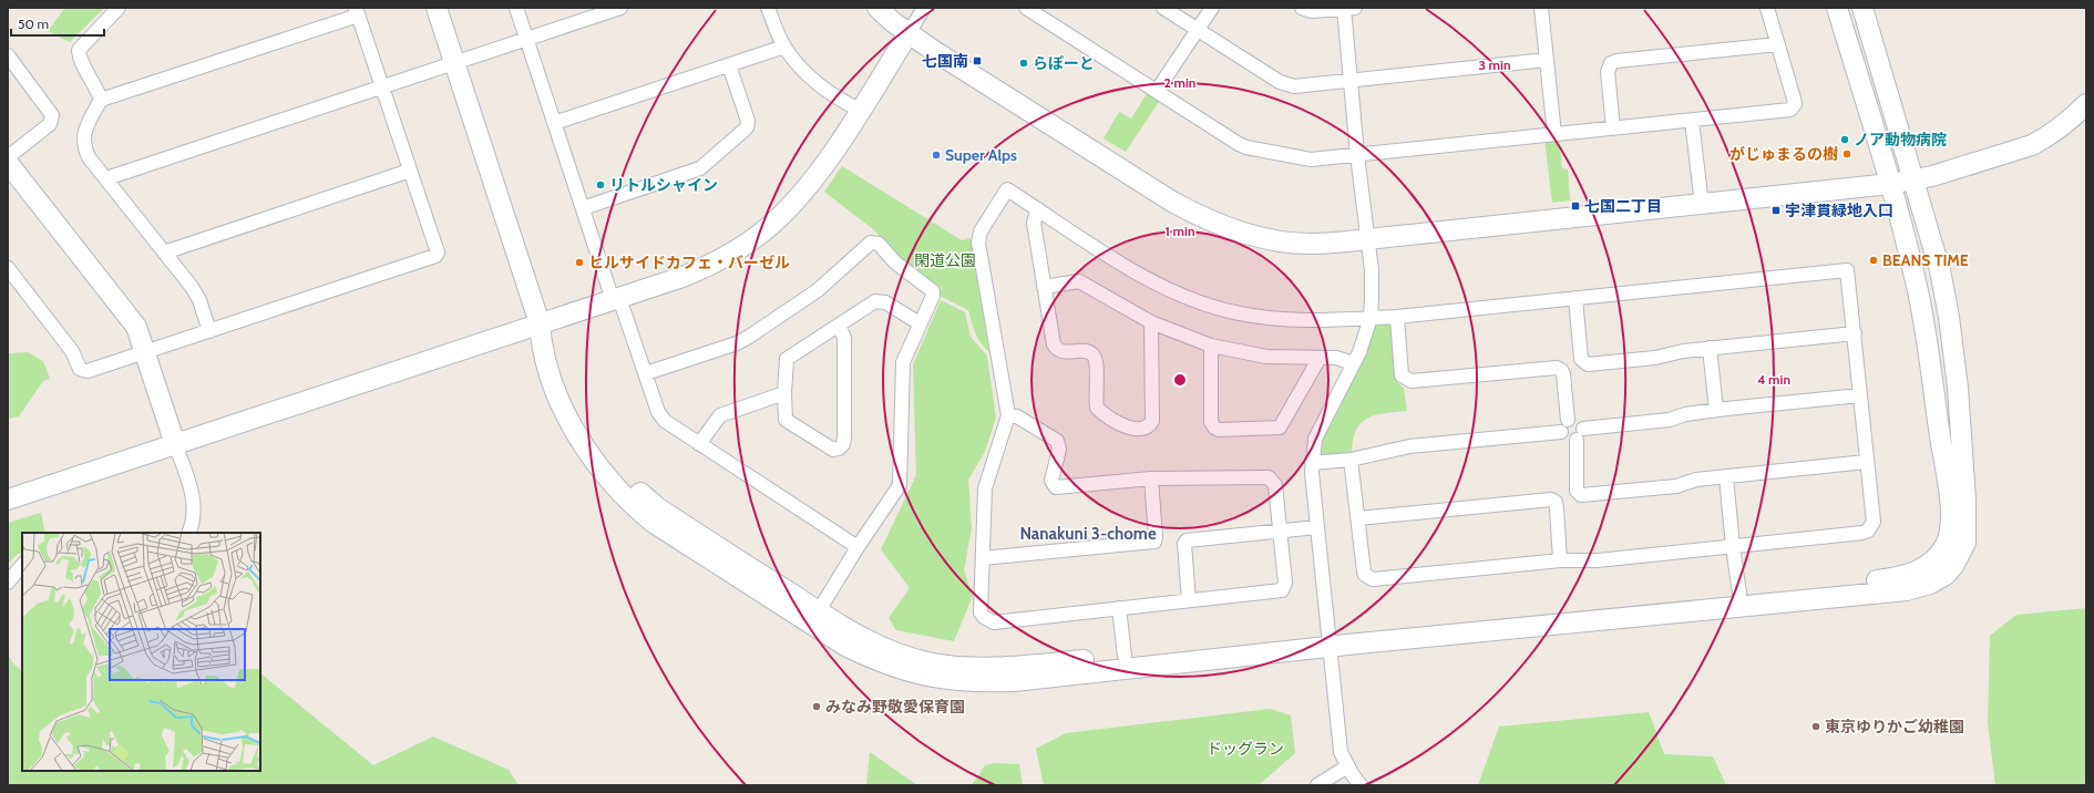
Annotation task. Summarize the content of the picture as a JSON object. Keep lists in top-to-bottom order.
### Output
{
  "districts": ["Nanakuni 3-chome"],
  "parks": ["閑道公園", "ドッグラン"],
  "places": {
    "transit": ["七国南", "七国二丁目", "宇津貫緑地入口"],
    "other": [
      "らぽーと",
      "ノア動物病院",
      "がじゅまるの樹",
      "Super Alps",
      "リトルシャイン",
      "BEANS TIME",
      "ヒルサイドカフェ・バーゼル",
      "みなみ野敬愛保育園",
      "東京ゆりかご幼稚園"
    ]
  },
  "scale_bar": "50 m",
  "rings": [
    "3 min",
    "2 min",
    "1 min",
    "4 min"
  ]
}
